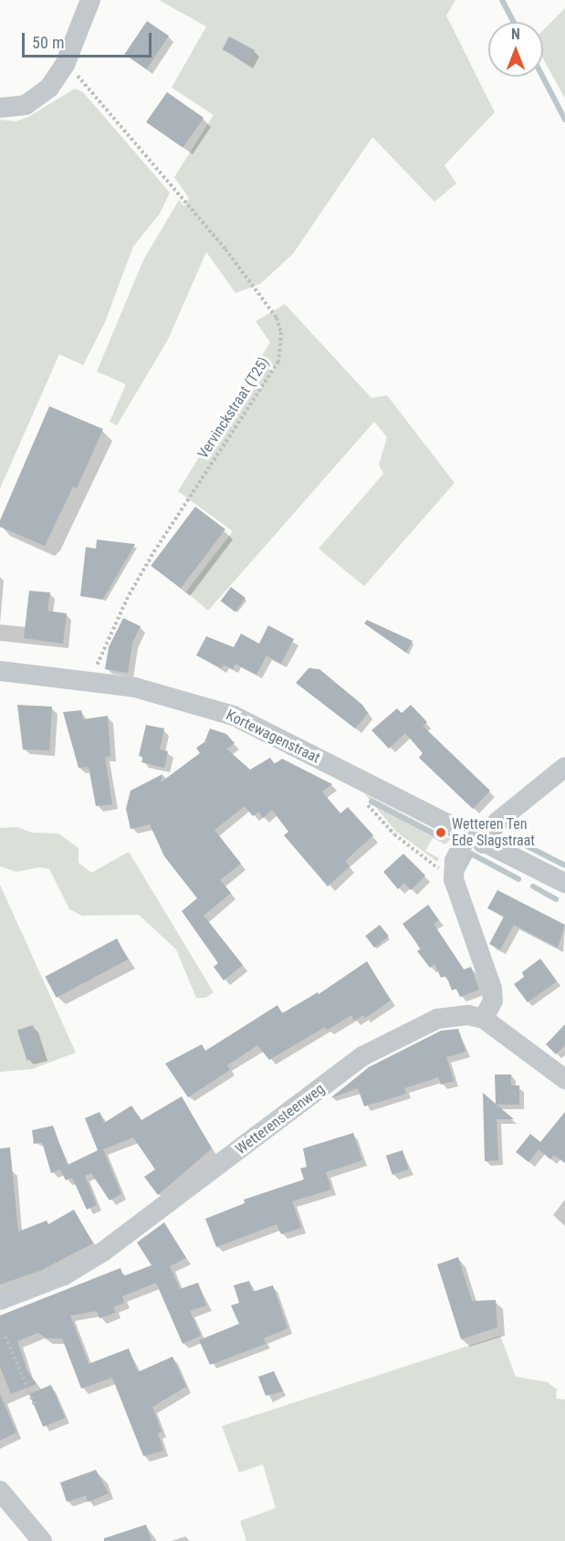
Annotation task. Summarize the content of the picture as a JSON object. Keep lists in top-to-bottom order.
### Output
{
  "streets": {
    "street": ["Kortewagenstraat", "Wetterensteenweg"],
    "path": ["Vervinckstraat (T25)"]
  },
  "crossings": [
    ["Vervinckstraat (T25)", "Kortewagenstraat"]
  ],
  "places": ["Wetteren Ten Ede Slagstraat"],
  "scale_bar": "50 m",
  "north": "top"
}
